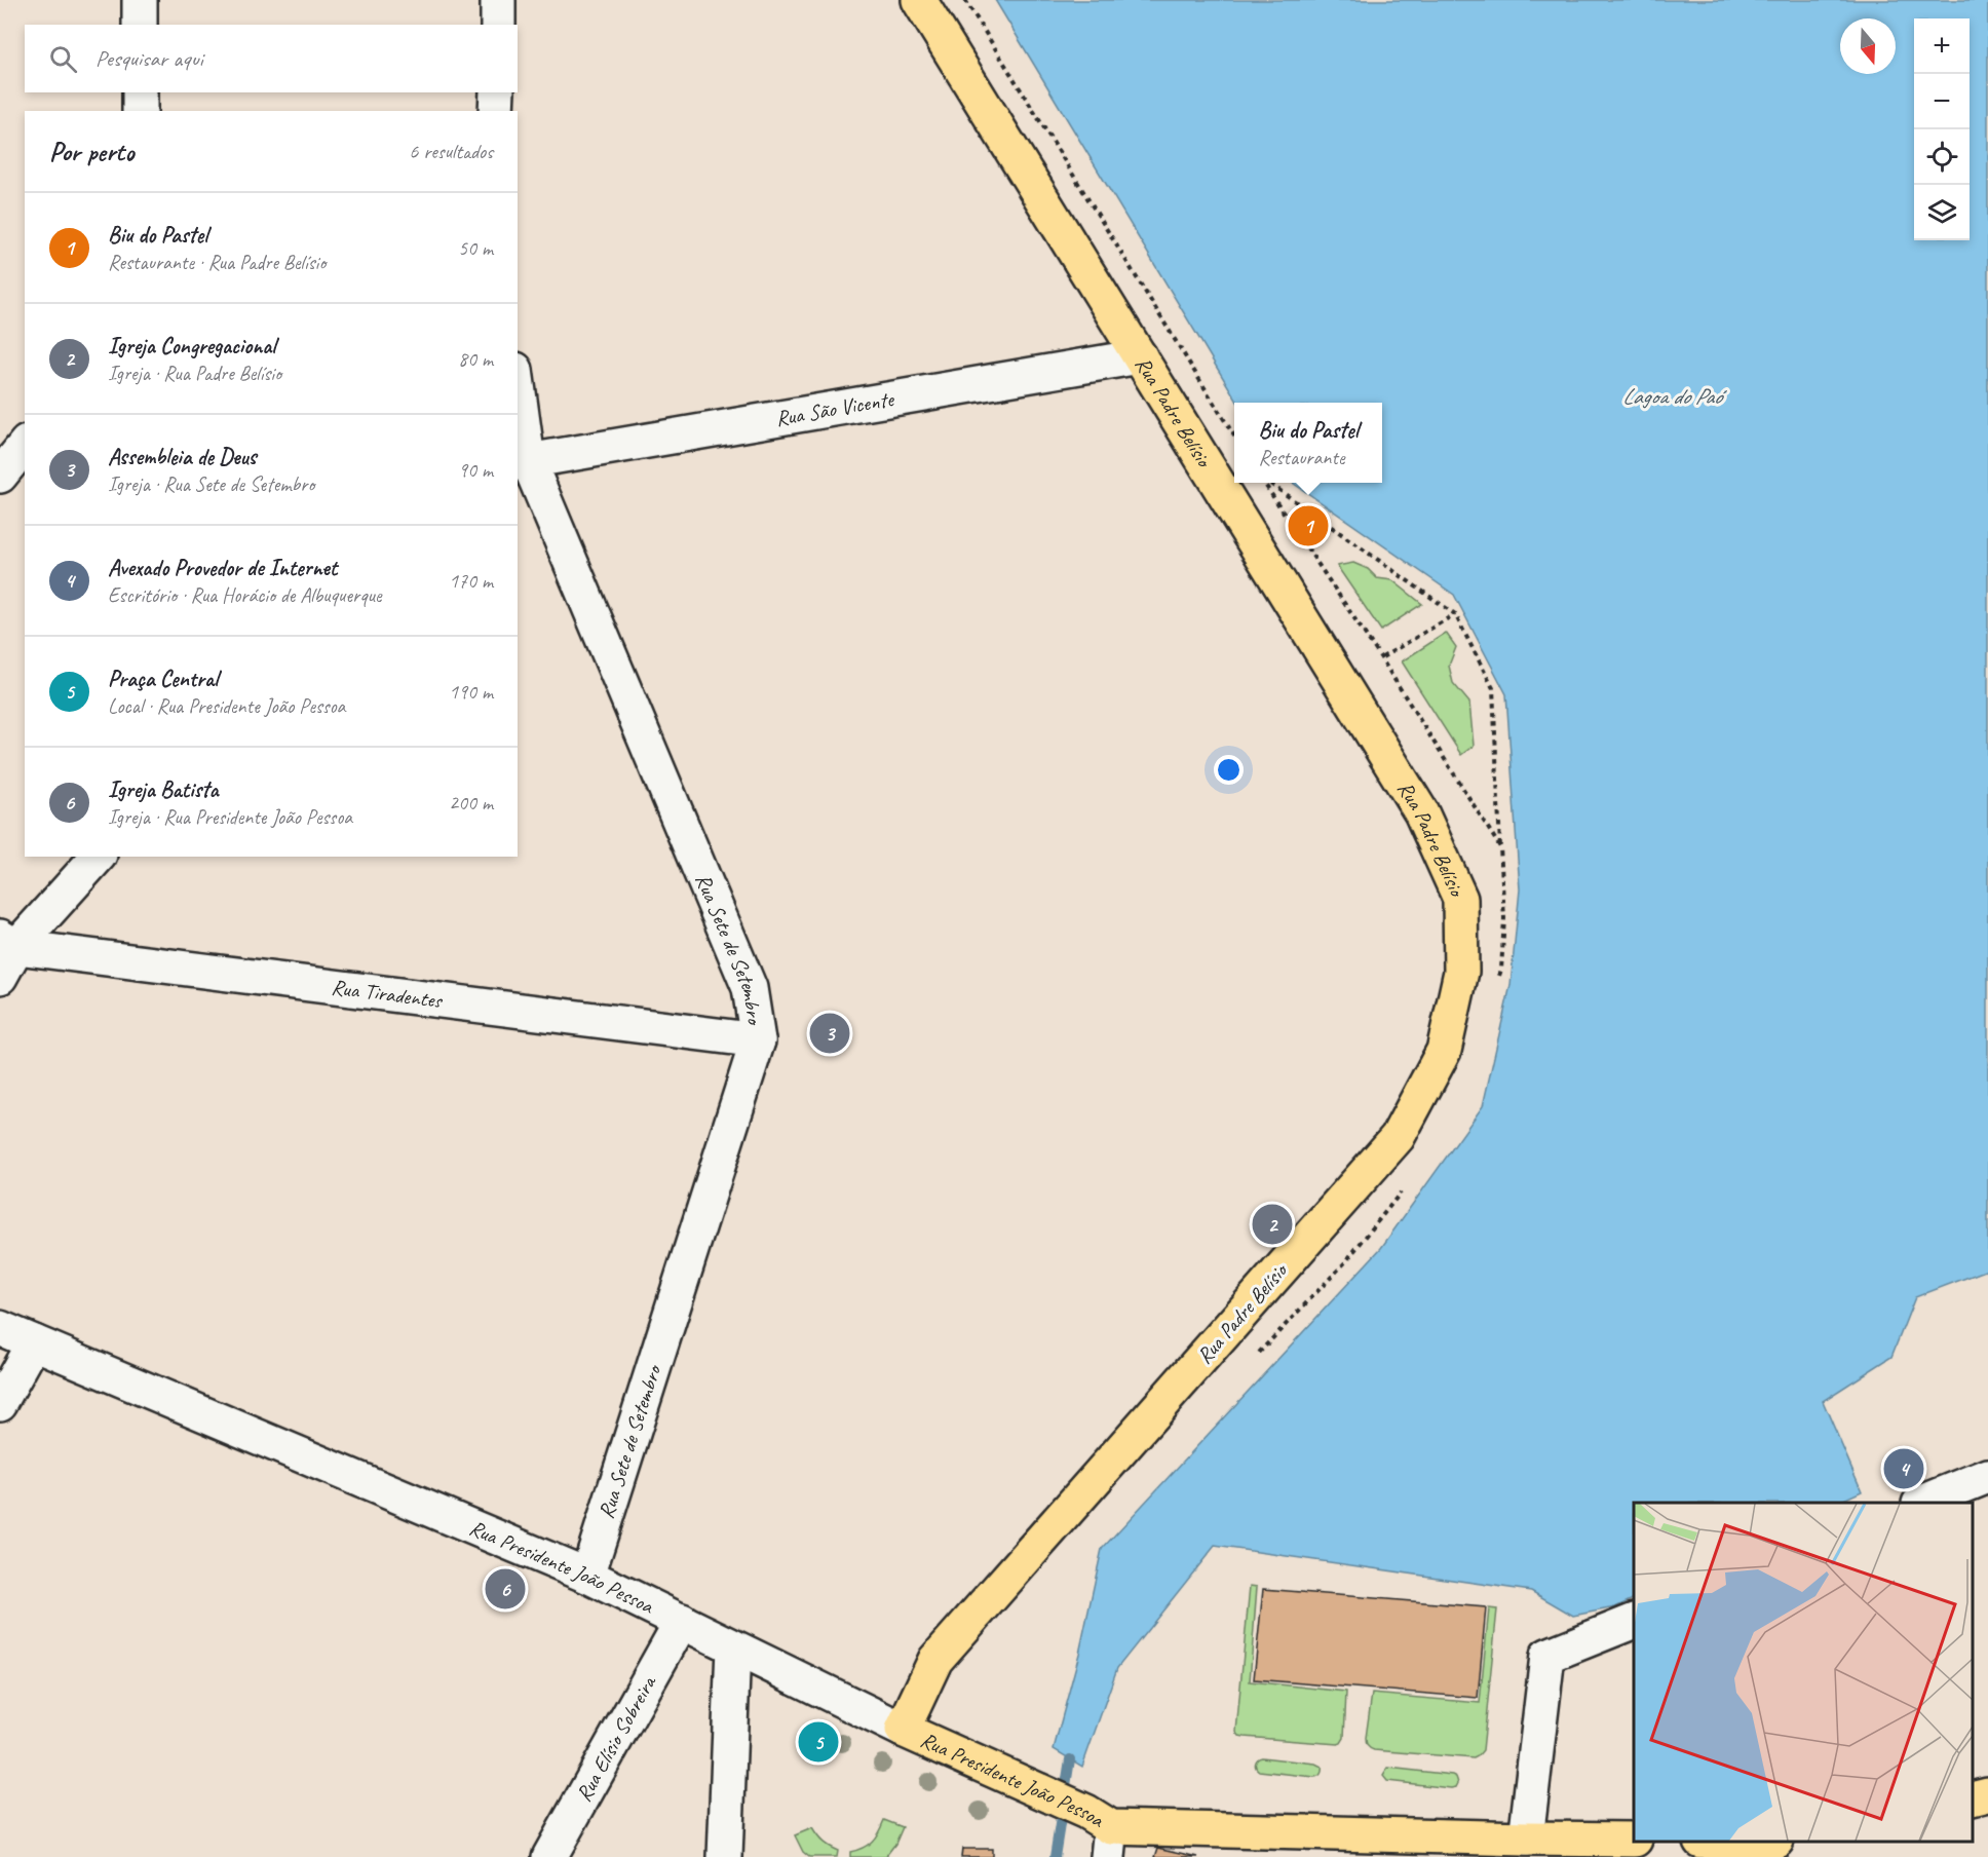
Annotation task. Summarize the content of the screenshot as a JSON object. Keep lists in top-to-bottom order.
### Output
{
  "streets": {
    "main road": ["Rua Padre Belísio", "Rua Presidente João Pessoa"],
    "street": [
      "Rua São Vicente",
      "Rua Sete de Setembro",
      "Rua Tiradentes",
      "Rua Elísio Sobreira"
    ]
  },
  "crossings": [
    ["Rua São Vicente", "Rua Padre Belísio"],
    ["Rua São Vicente", "Rua Sete de Setembro"],
    ["Rua Padre Belísio", "Rua Presidente João Pessoa"],
    ["Rua Sete de Setembro", "Rua Tiradentes"],
    ["Rua Sete de Setembro", "Rua Presidente João Pessoa"],
    ["Rua Presidente João Pessoa", "Rua Elísio Sobreira"]
  ],
  "water": ["Lagoa do Paó"],
  "north": "bottom",
  "page": {
    "map_buttons": ["+", "−"],
    "search": "Pesquisar aqui",
    "heading": ["Por perto", "6 resultados"],
    "list": [
      {
        "mark": "1",
        "name": "Biu do Pastel",
        "note": "Restaurante · Rua Padre Belísio",
        "value": "50 m"
      },
      {
        "mark": "2",
        "name": "Igreja Congregacional",
        "note": "Igreja · Rua Padre Belísio",
        "value": "80 m"
      },
      {
        "mark": "3",
        "name": "Assembleia de Deus",
        "note": "Igreja · Rua Sete de Setembro",
        "value": "90 m"
      },
      {
        "mark": "4",
        "name": "Avexado Provedor de Internet",
        "note": "Escritório · Rua Horácio de Albuquerque",
        "value": "170 m"
      },
      {
        "mark": "5",
        "name": "Praça Central",
        "note": "Local · Rua Presidente João Pessoa",
        "value": "190 m"
      },
      {
        "mark": "6",
        "name": "Igreja Batista",
        "note": "Igreja · Rua Presidente João Pessoa",
        "value": "200 m"
      }
    ],
    "popup": ["Biu do Pastel", "Restaurante"],
    "pins": [
      "1",
      "3",
      "2",
      "4",
      "6",
      "5"
    ]
  }
}
